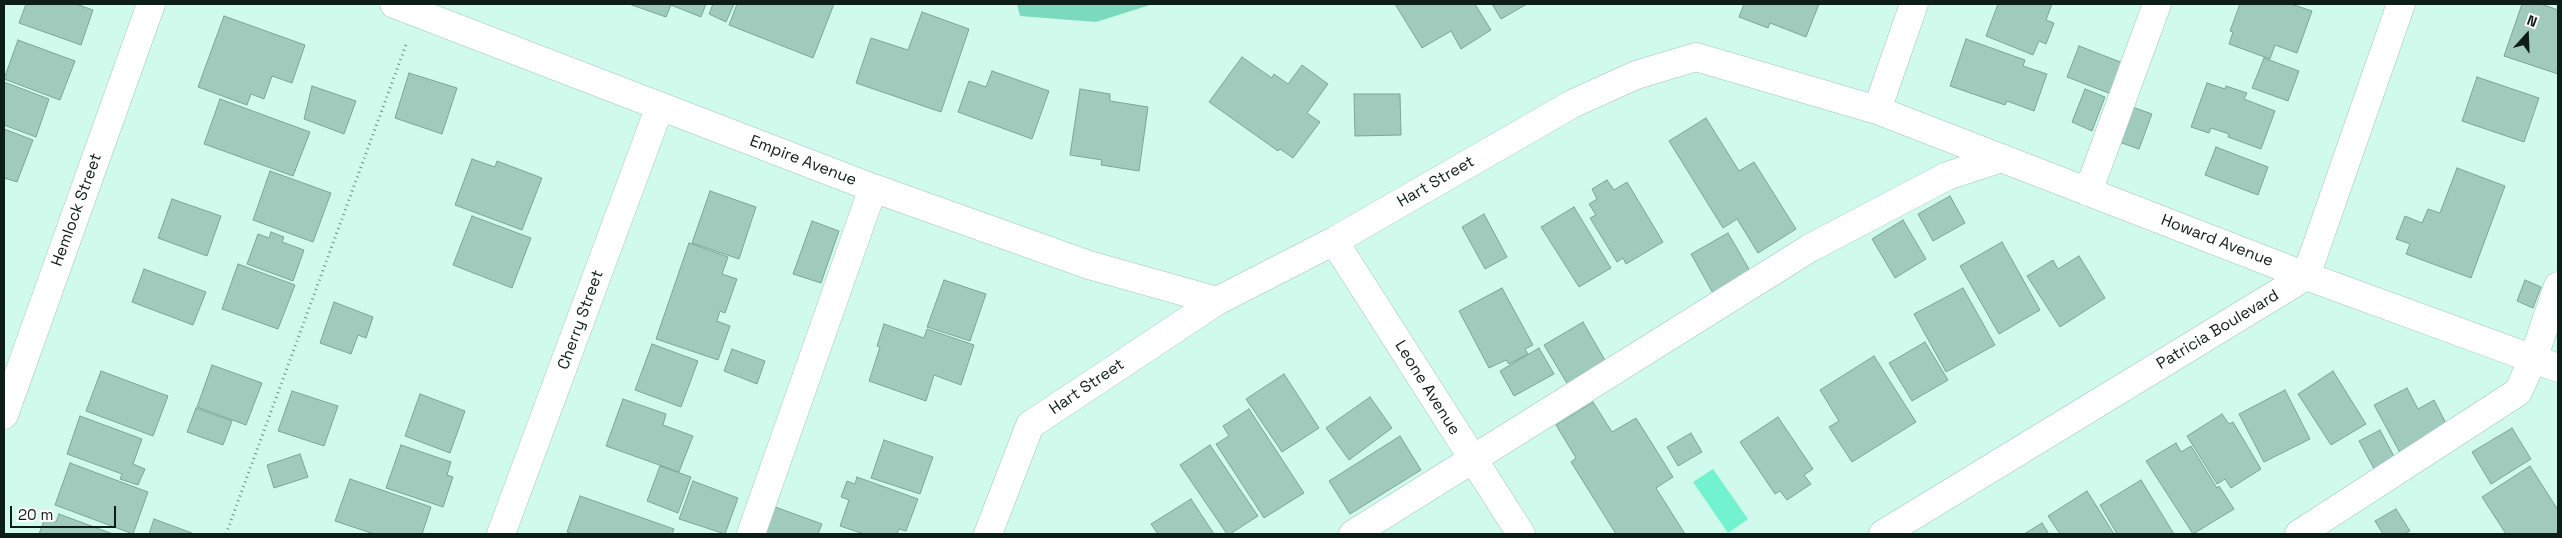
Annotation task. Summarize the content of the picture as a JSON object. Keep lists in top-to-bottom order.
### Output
{
  "streets": {
    "street": [
      "Empire Avenue",
      "Hart Street",
      "Hemlock Street",
      "Howard Avenue",
      "Cherry Street",
      "Patricia Boulevard",
      "Leone Avenue"
    ]
  },
  "crossings": [
    ["Empire Avenue", "Hart Street"],
    ["Empire Avenue", "Cherry Street"],
    ["Hart Street", "Howard Avenue"],
    ["Hart Street", "Leone Avenue"],
    ["Howard Avenue", "Patricia Boulevard"]
  ],
  "scale_bar": "20 m",
  "north": "top"
}
